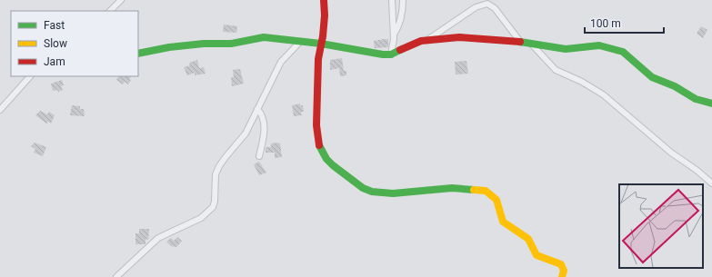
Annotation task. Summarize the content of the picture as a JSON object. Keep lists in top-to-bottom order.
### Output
{
  "legend": ["Fast", "Slow", "Jam"],
  "scale_bar": "100 m"
}
